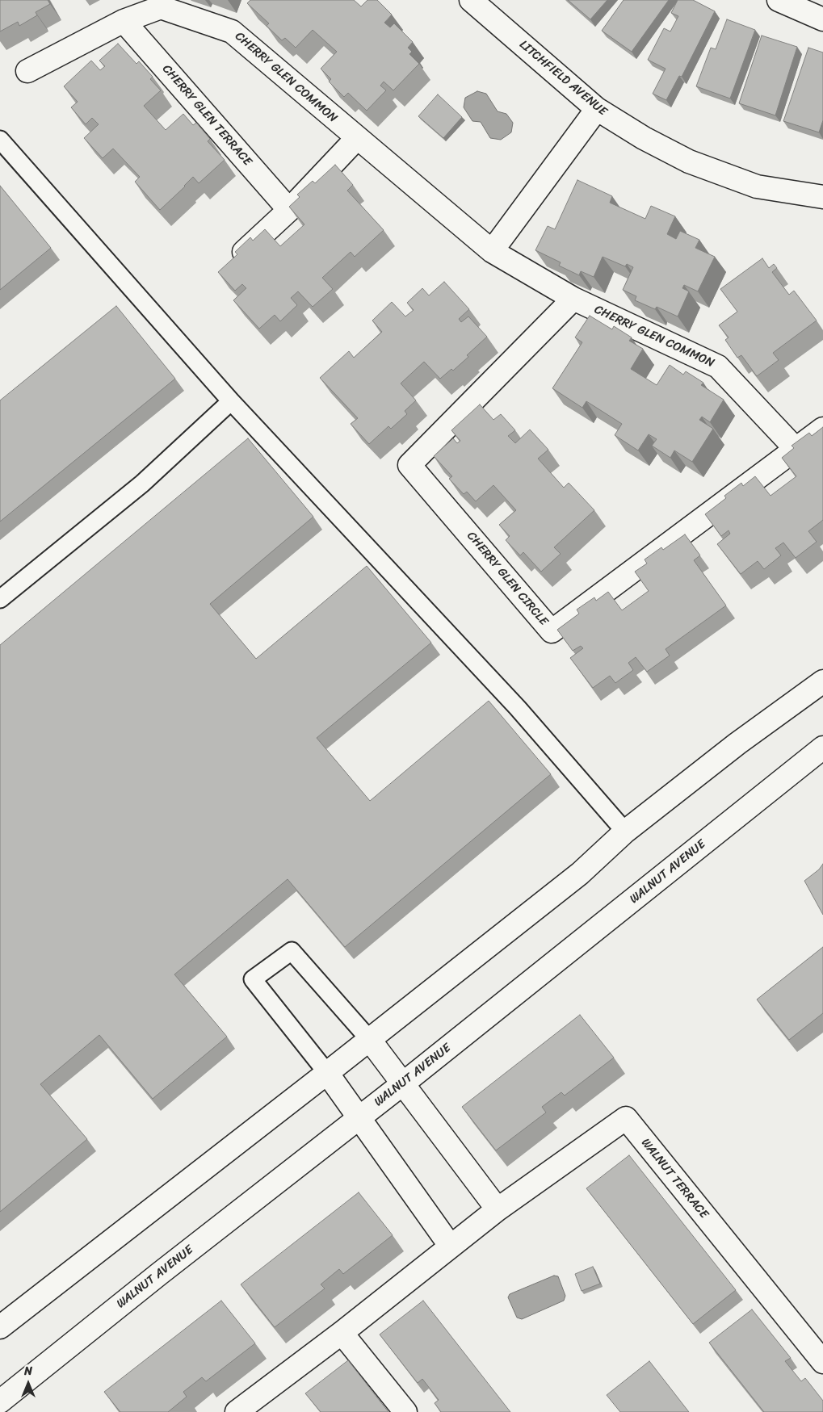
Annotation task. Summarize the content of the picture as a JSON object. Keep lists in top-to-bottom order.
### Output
{
  "streets": {
    "street": [
      "CHERRY GLEN COMMON",
      "LITCHFIELD AVENUE",
      "CHERRY GLEN TERRACE",
      "CHERRY GLEN CIRCLE",
      "WALNUT AVENUE",
      "WALNUT TERRACE"
    ]
  },
  "crossings": [
    ["CHERRY GLEN COMMON", "CHERRY GLEN TERRACE"],
    ["CHERRY GLEN COMMON", "CHERRY GLEN CIRCLE"]
  ],
  "north": "top"
}
